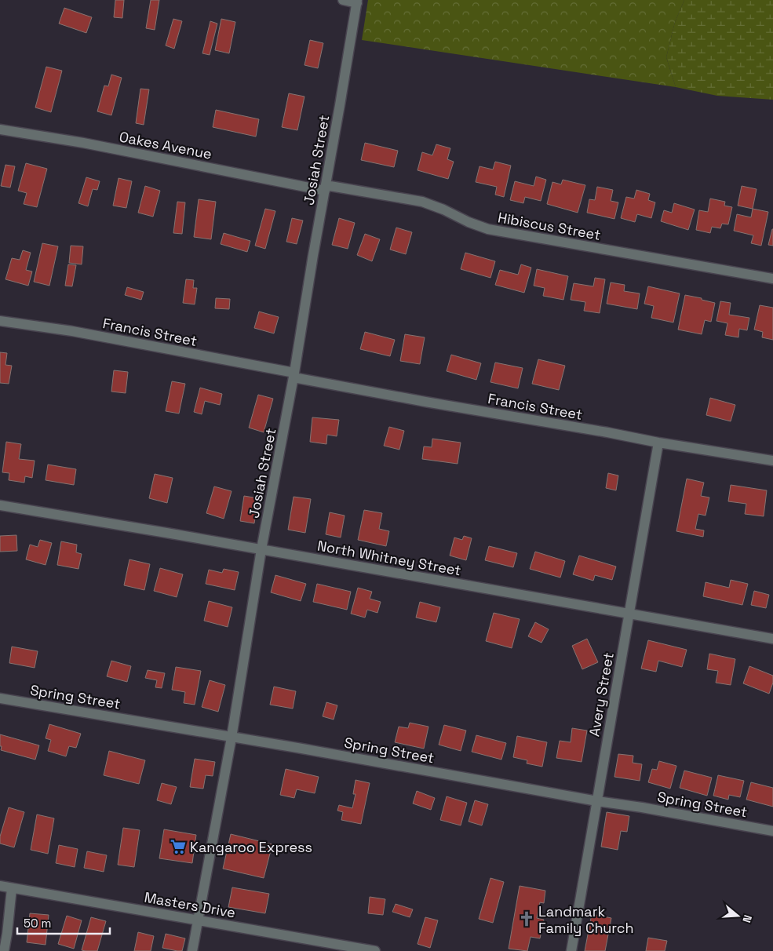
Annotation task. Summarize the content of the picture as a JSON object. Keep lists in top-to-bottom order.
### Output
{
  "streets": {
    "street": [
      "Oakes Avenue",
      "Josiah Street",
      "Hibiscus Street",
      "Francis Street",
      "North Whitney Street",
      "Avery Street",
      "Spring Street",
      "Masters Drive"
    ]
  },
  "crossings": [
    ["Oakes Avenue", "Josiah Street"],
    ["Oakes Avenue", "Hibiscus Street"],
    ["Josiah Street", "Hibiscus Street"],
    ["Josiah Street", "Francis Street"],
    ["Josiah Street", "North Whitney Street"],
    ["Josiah Street", "Spring Street"],
    ["Josiah Street", "Masters Drive"],
    ["Francis Street", "Avery Street"],
    ["North Whitney Street", "Avery Street"],
    ["Avery Street", "Spring Street"]
  ],
  "places": {
    "supermarket": ["Kangaroo Express"],
    "church": ["Landmark Family Church"]
  },
  "scale_bar": "50 m",
  "north": "right"
}
